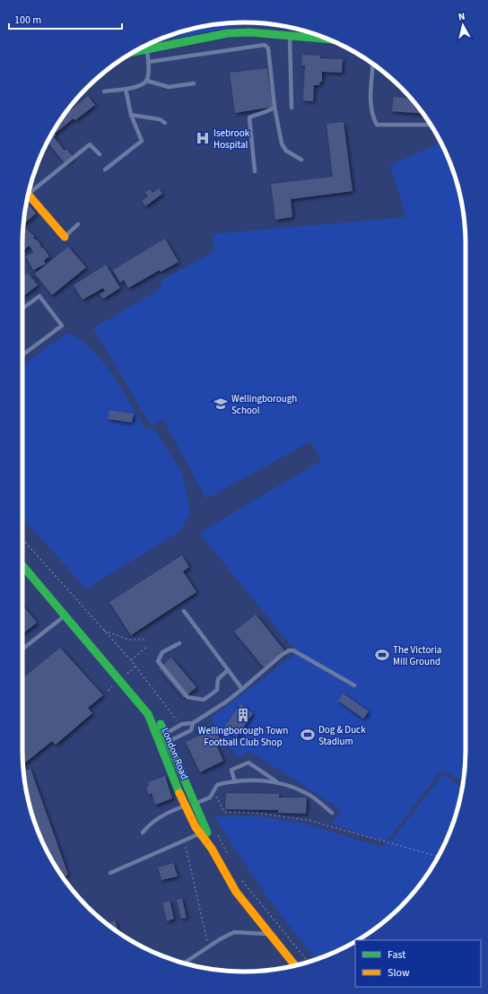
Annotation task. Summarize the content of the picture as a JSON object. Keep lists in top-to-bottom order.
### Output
{
  "streets": {
    "main road": ["London Road"]
  },
  "places": {
    "hospital": ["Isebrook Hospital"],
    "school or university": ["Wellingborough School"],
    "sports": ["The Victoria Mill Ground", "Dog & Duck Stadium"],
    "building": ["Wellingborough Town Football Club Shop"]
  },
  "legend": ["Fast", "Slow"],
  "scale_bar": "100 m",
  "north": "top"
}
